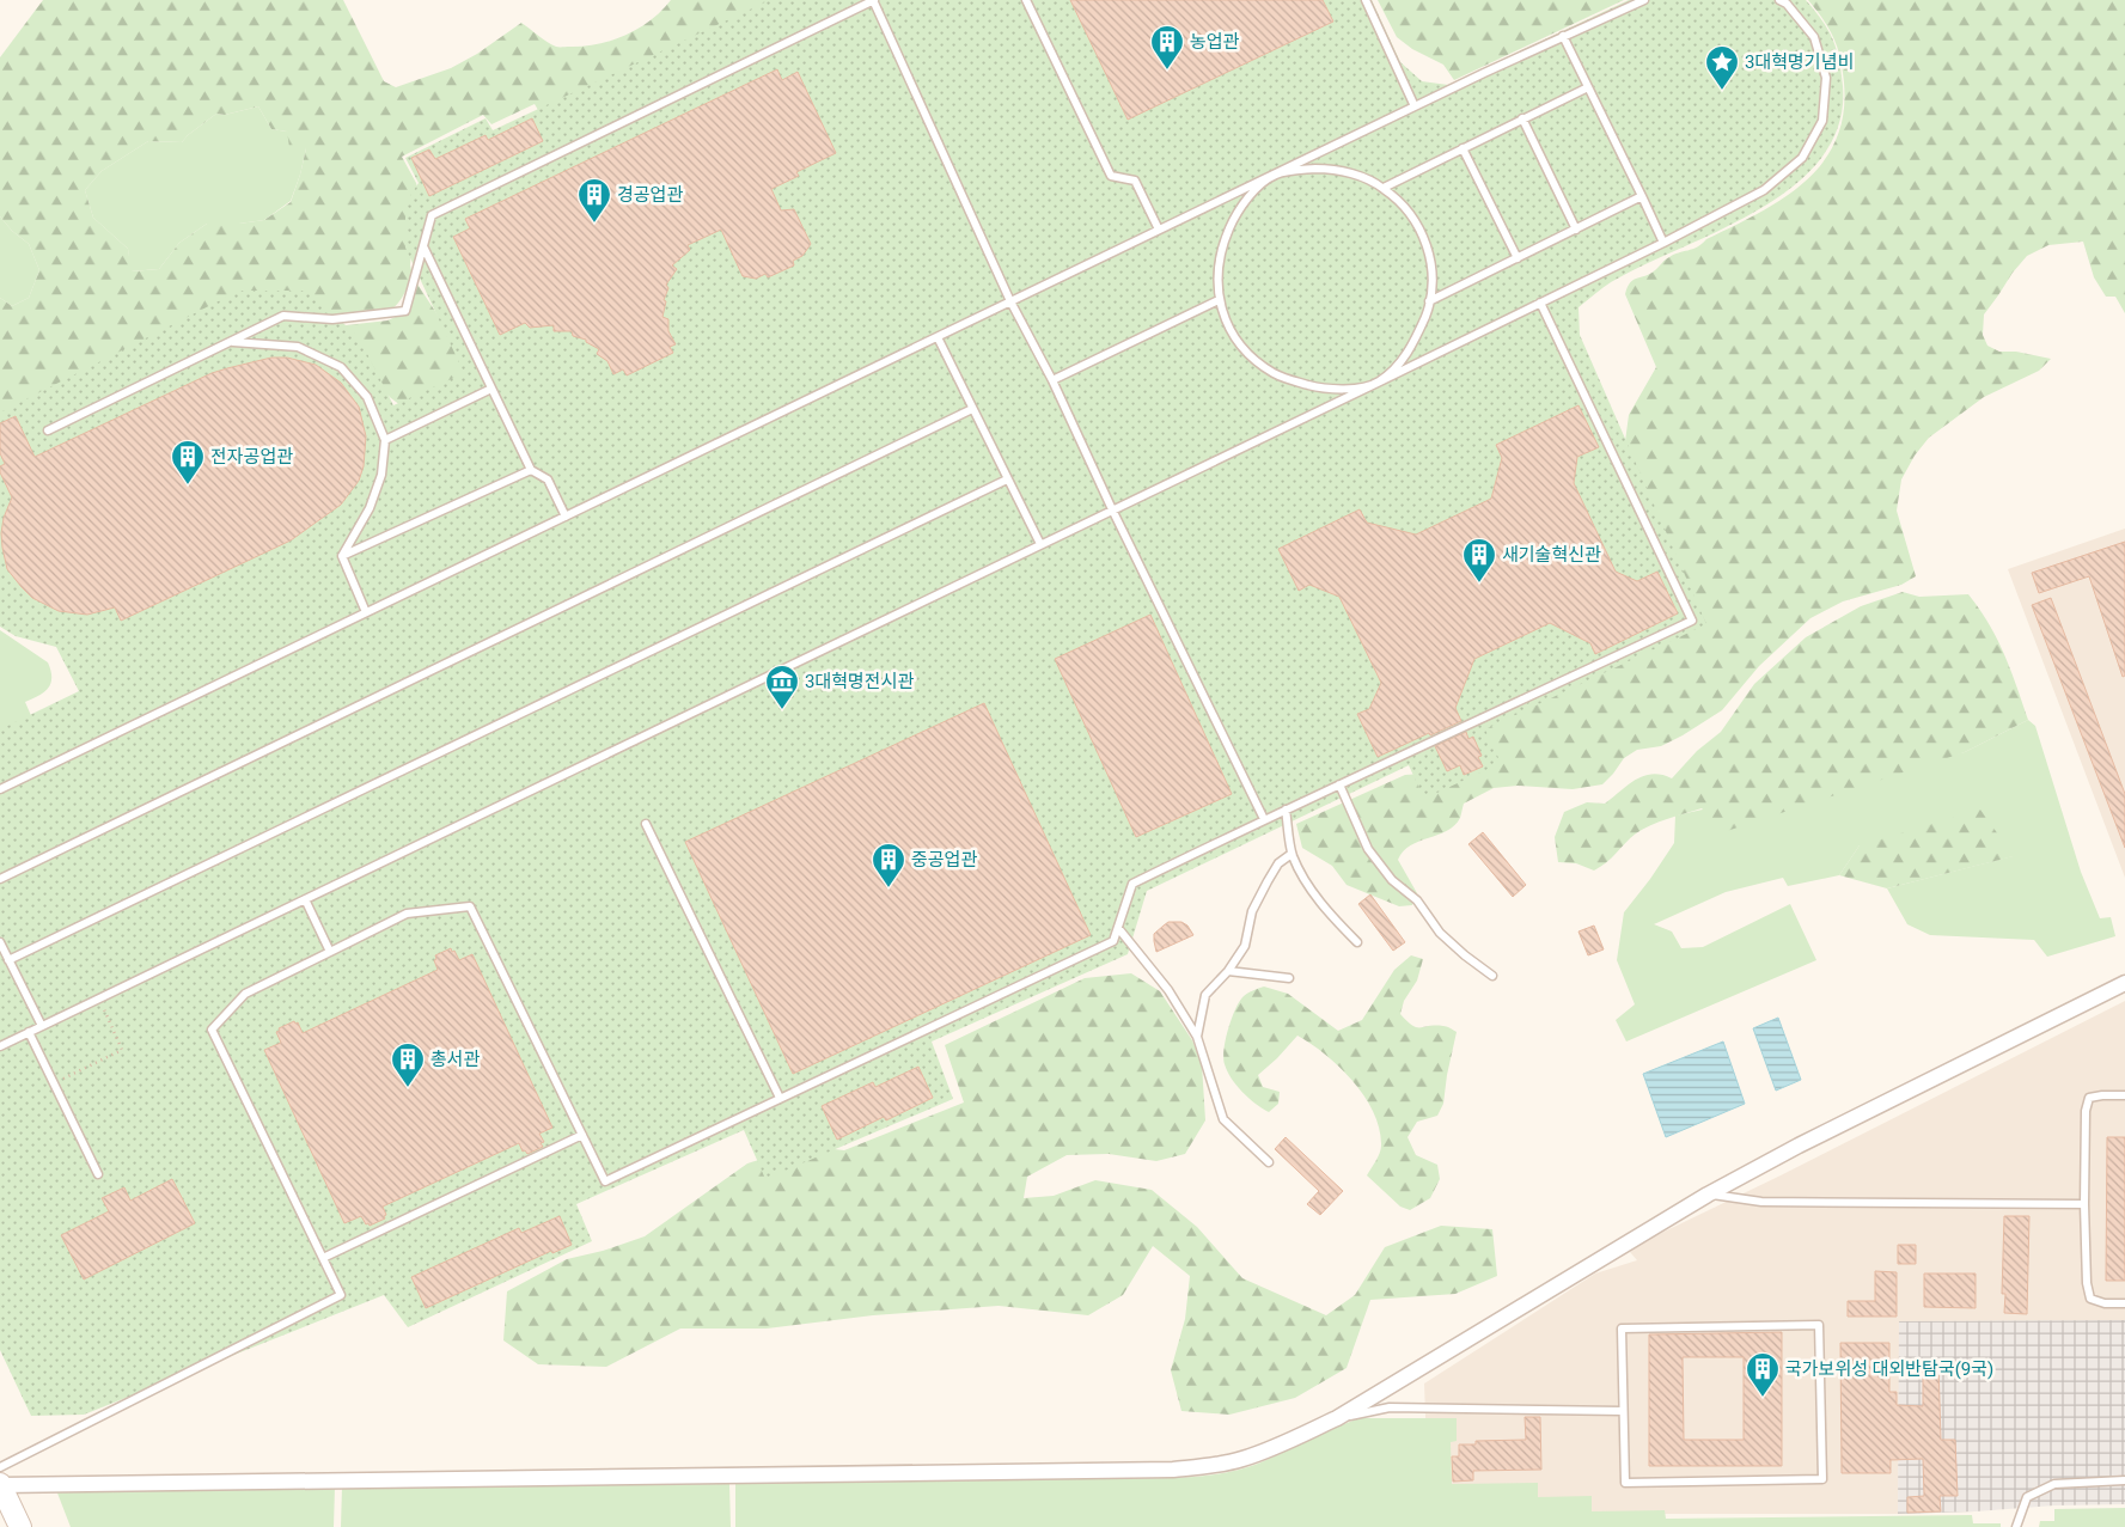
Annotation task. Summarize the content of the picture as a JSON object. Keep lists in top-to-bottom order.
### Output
{
  "places": {
    "building": [
      "농업관",
      "경공업관",
      "전자공업관",
      "새기술혁신관",
      "중공업관",
      "총서관",
      "국가보위성 대외반탐국(9국)"
    ],
    "place": ["3대혁명기념비"],
    "museum": ["3대혁명전시관"]
  }
}
